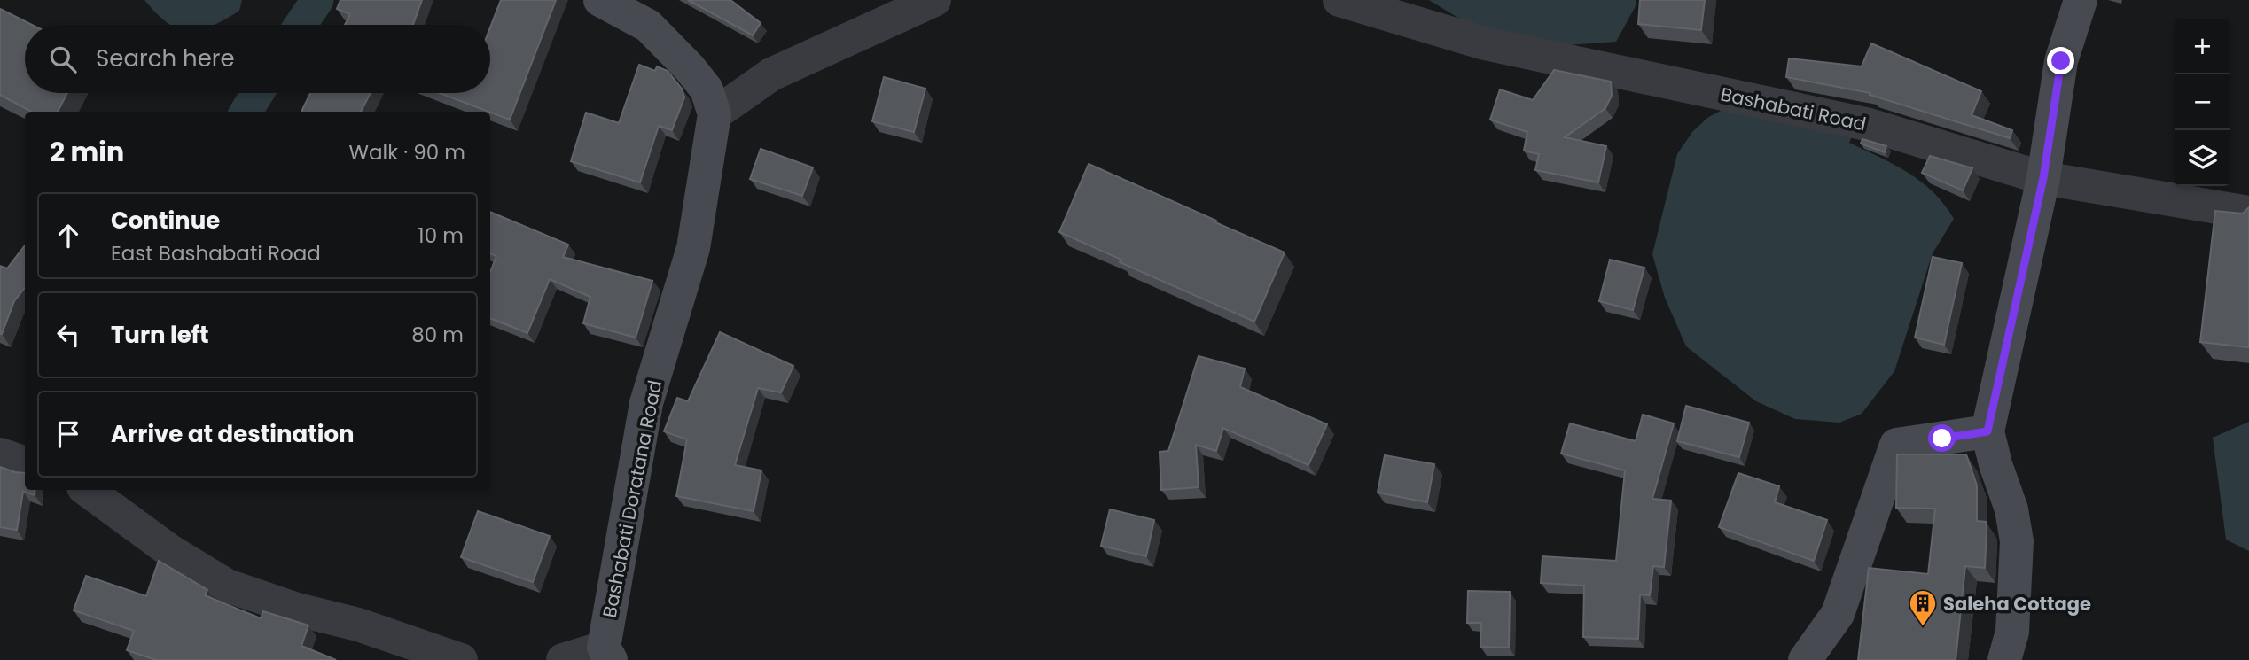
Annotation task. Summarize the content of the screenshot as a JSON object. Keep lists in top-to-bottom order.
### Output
{
  "streets": {
    "street": ["Bashabati Road", "Bashabati Doratana Road"]
  },
  "places": {
    "building": ["Saleha Cottage"]
  },
  "page": {
    "map_buttons": ["+", "−"],
    "search": "Search here",
    "heading": ["2 min", "Walk · 90 m"],
    "list": [
      ["Continue", "East Bashabati Road", "10 m"],
      ["Turn left", "80 m"],
      "Arrive at destination"
    ]
  }
}
